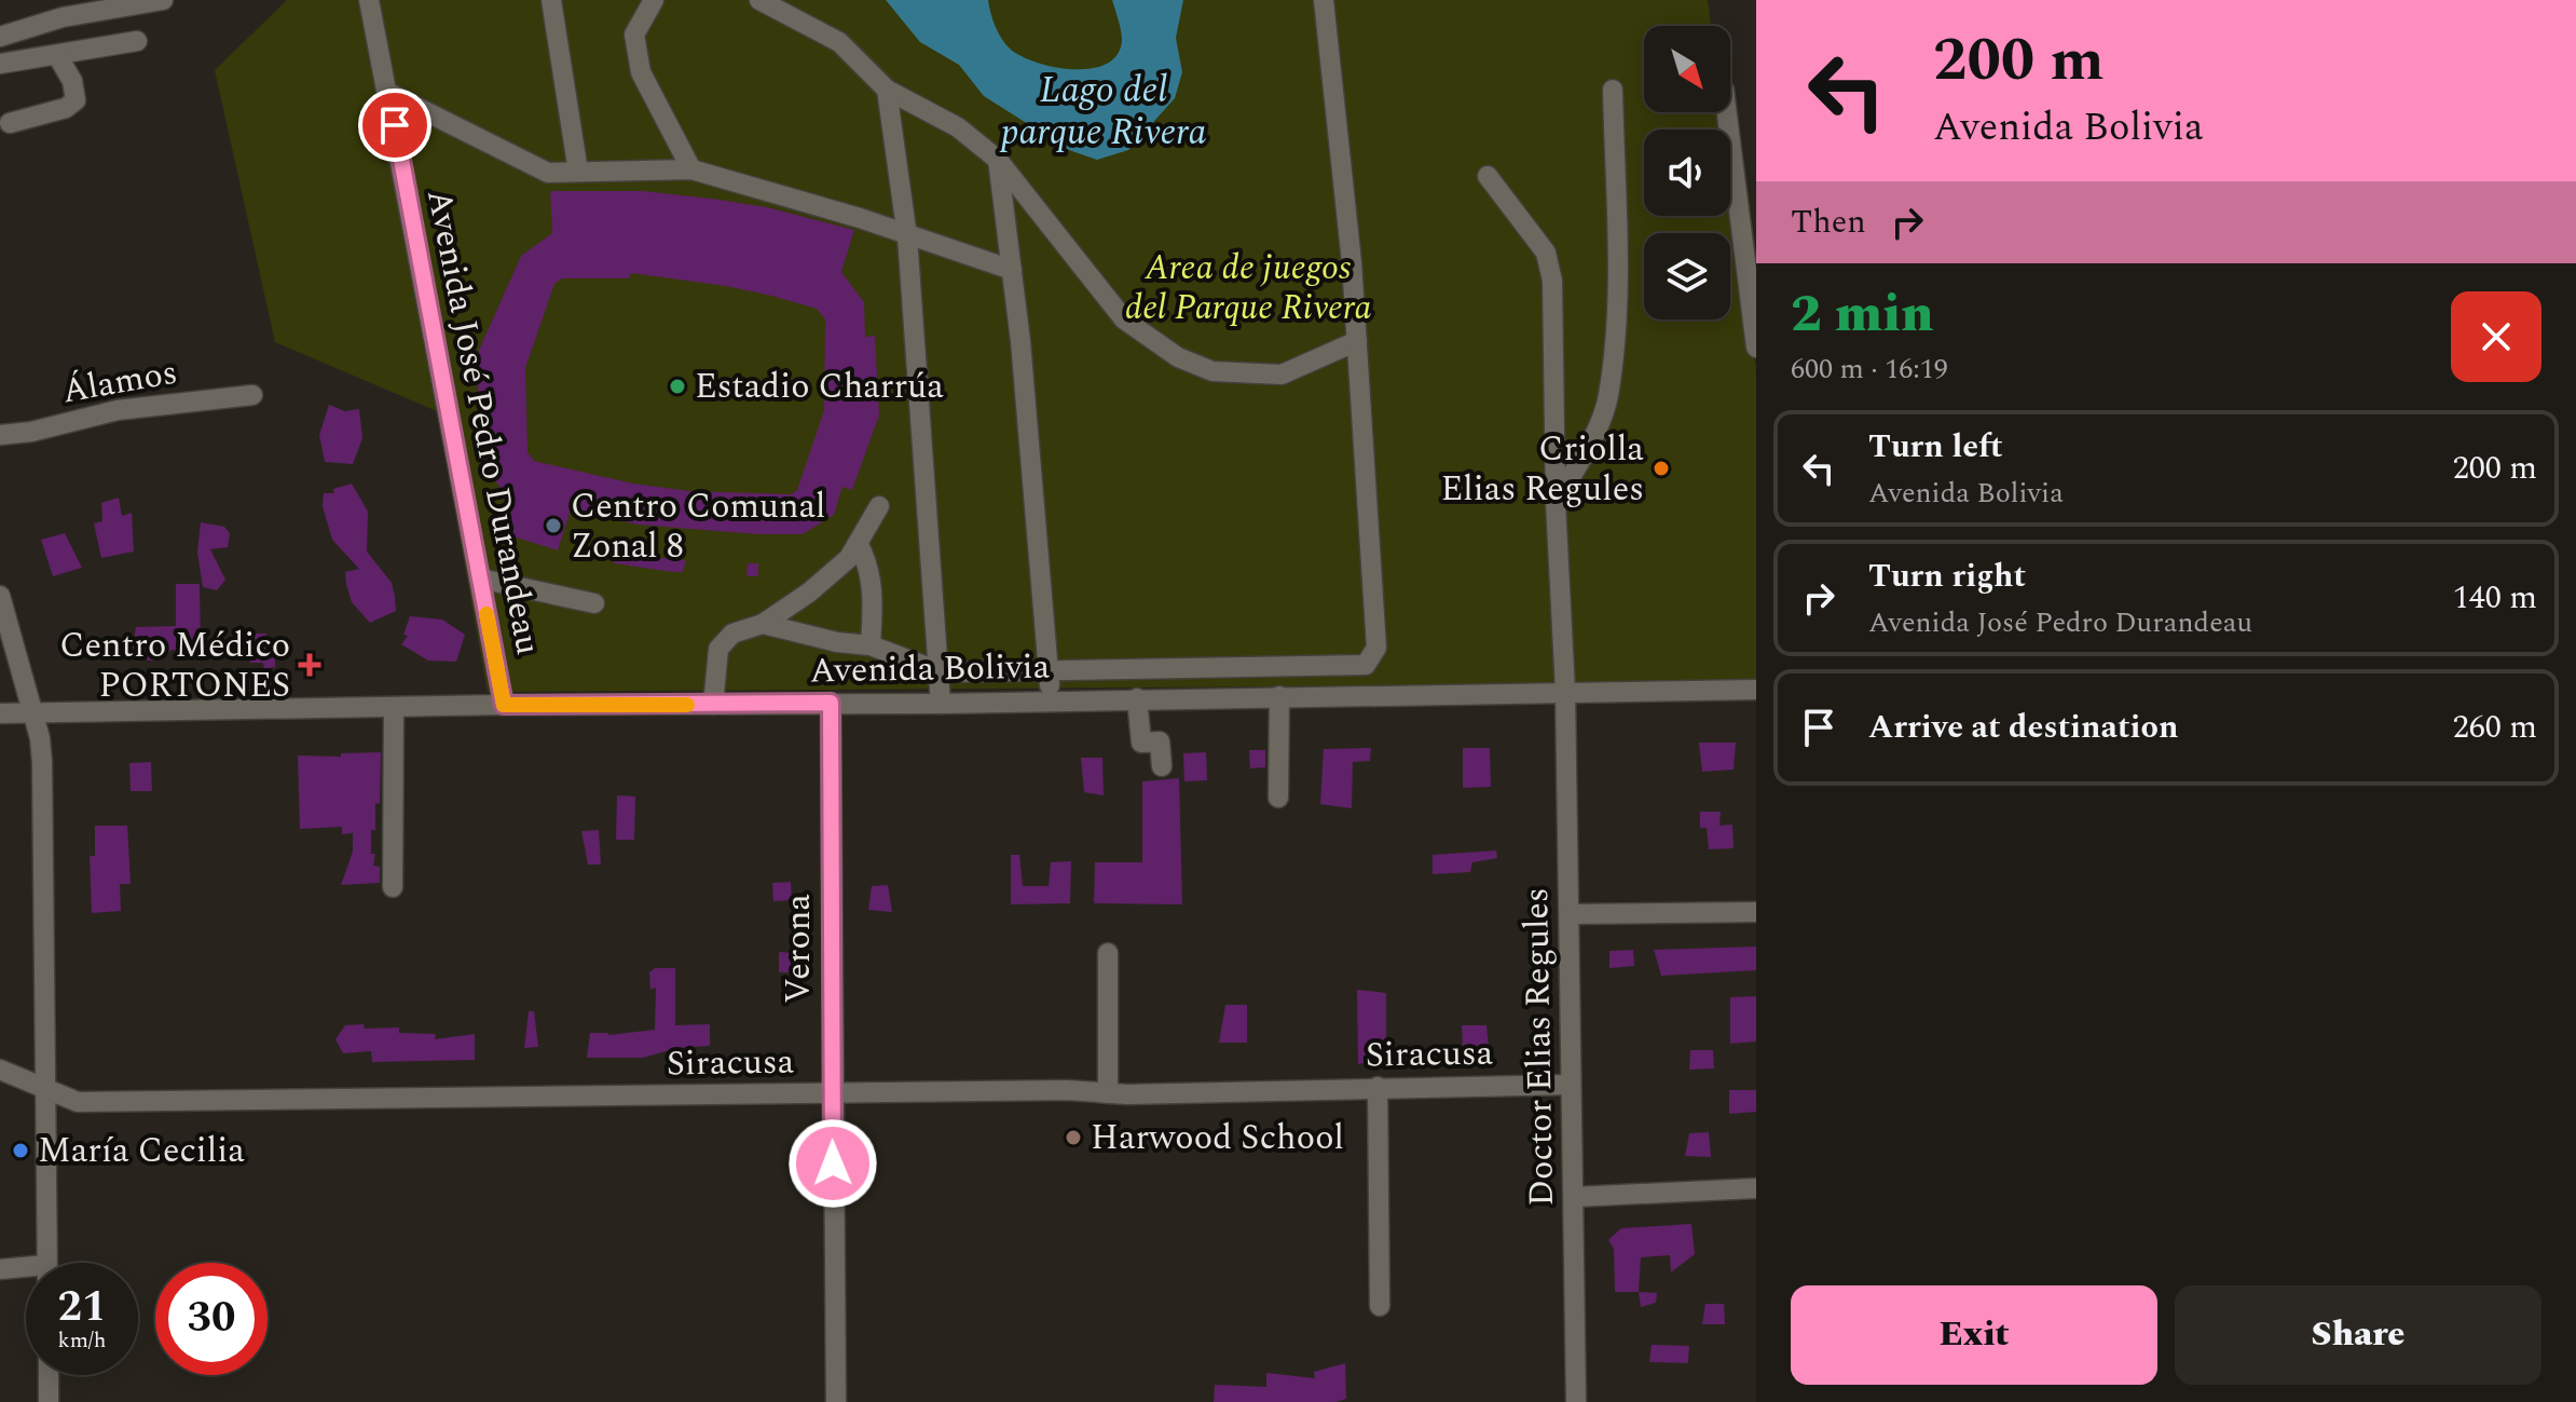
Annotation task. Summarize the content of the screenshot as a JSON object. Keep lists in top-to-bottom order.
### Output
{
  "streets": {
    "street": [
      "Álamos",
      "Avenida José Pedro Durandeau",
      "Avenida Bolivia",
      "Verona",
      "Doctor Elias Regules",
      "Siracusa"
    ]
  },
  "crossings": [
    ["Avenida José Pedro Durandeau", "Avenida Bolivia"],
    ["Avenida Bolivia", "Verona"],
    ["Avenida Bolivia", "Doctor Elias Regules"],
    ["Verona", "Siracusa"],
    ["Doctor Elias Regules", "Siracusa"]
  ],
  "water": ["Lago del parque Rivera"],
  "parks": ["Area de juegos del Parque Rivera"],
  "places": {
    "other": [
      "Estadio Charrúa",
      "Criolla Elias Regules",
      "Centro Comunal Zonal 8",
      "Harwood School",
      "María Cecilia"
    ],
    "health": ["Centro Médico PORTONES"]
  },
  "north": "bottom right",
  "page": {
    "turn": ["200 m", "Avenida Bolivia"],
    "then": "Then",
    "heading": ["2 min", "600 m · 16:19"],
    "list": [
      {
        "name": "Turn left",
        "note": "Avenida Bolivia",
        "value": "200 m"
      },
      {
        "name": "Turn right",
        "note": "Avenida José Pedro Durandeau",
        "value": "140 m"
      },
      {
        "name": "Arrive at destination",
        "value": "260 m"
      }
    ],
    "speed": "21 km/h",
    "limit": "30",
    "buttons": ["Exit", "Share"]
  }
}
